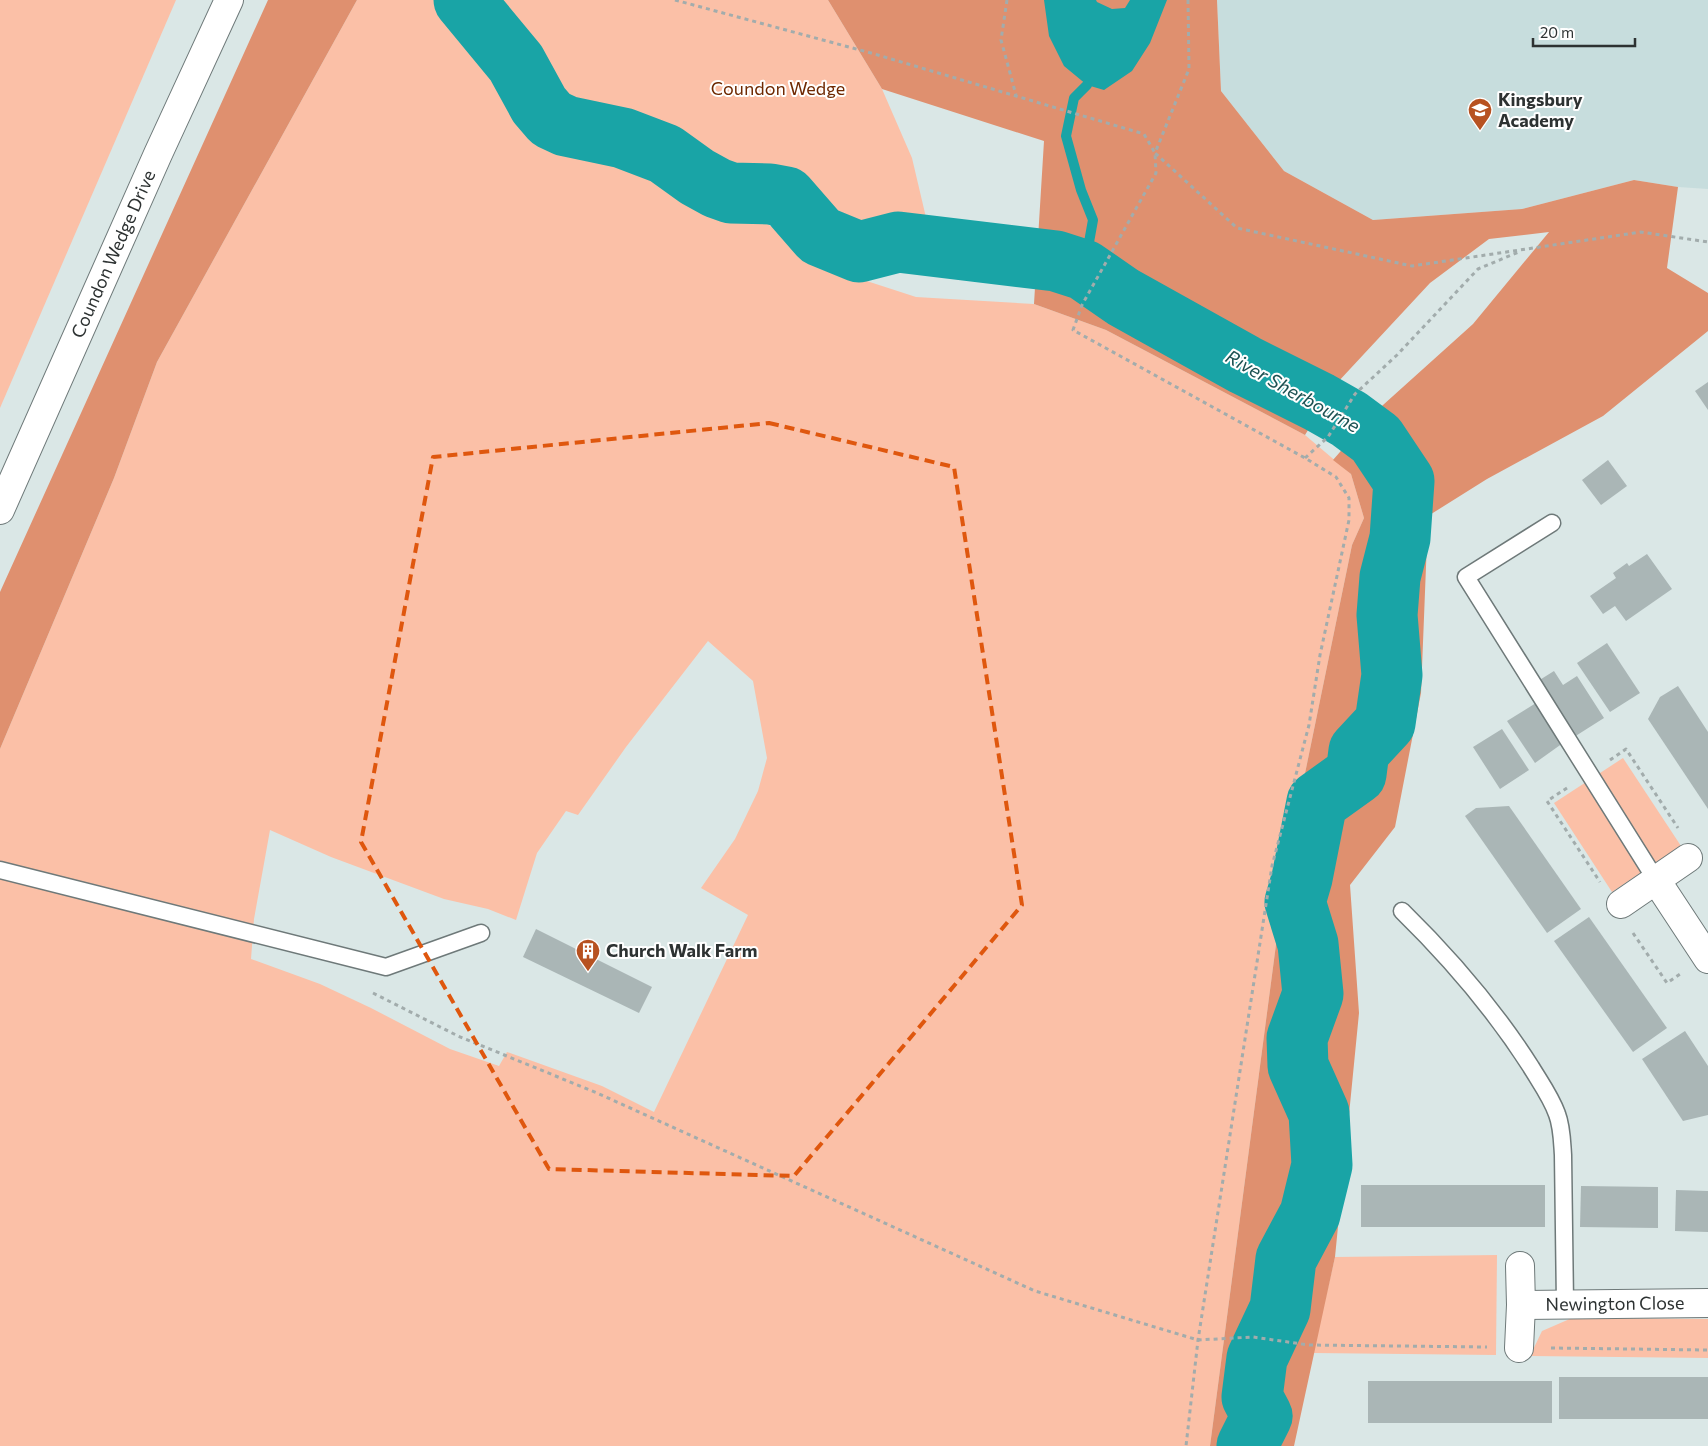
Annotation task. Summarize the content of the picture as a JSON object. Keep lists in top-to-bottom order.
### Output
{
  "streets": {
    "main road": ["Coundon Wedge Drive", "Newington Close"]
  },
  "water": ["River Sherbourne"],
  "parks": ["Coundon Wedge"],
  "places": {
    "school or university": ["Kingsbury Academy"],
    "building": ["Church Walk Farm"]
  },
  "scale_bar": "20 m"
}
